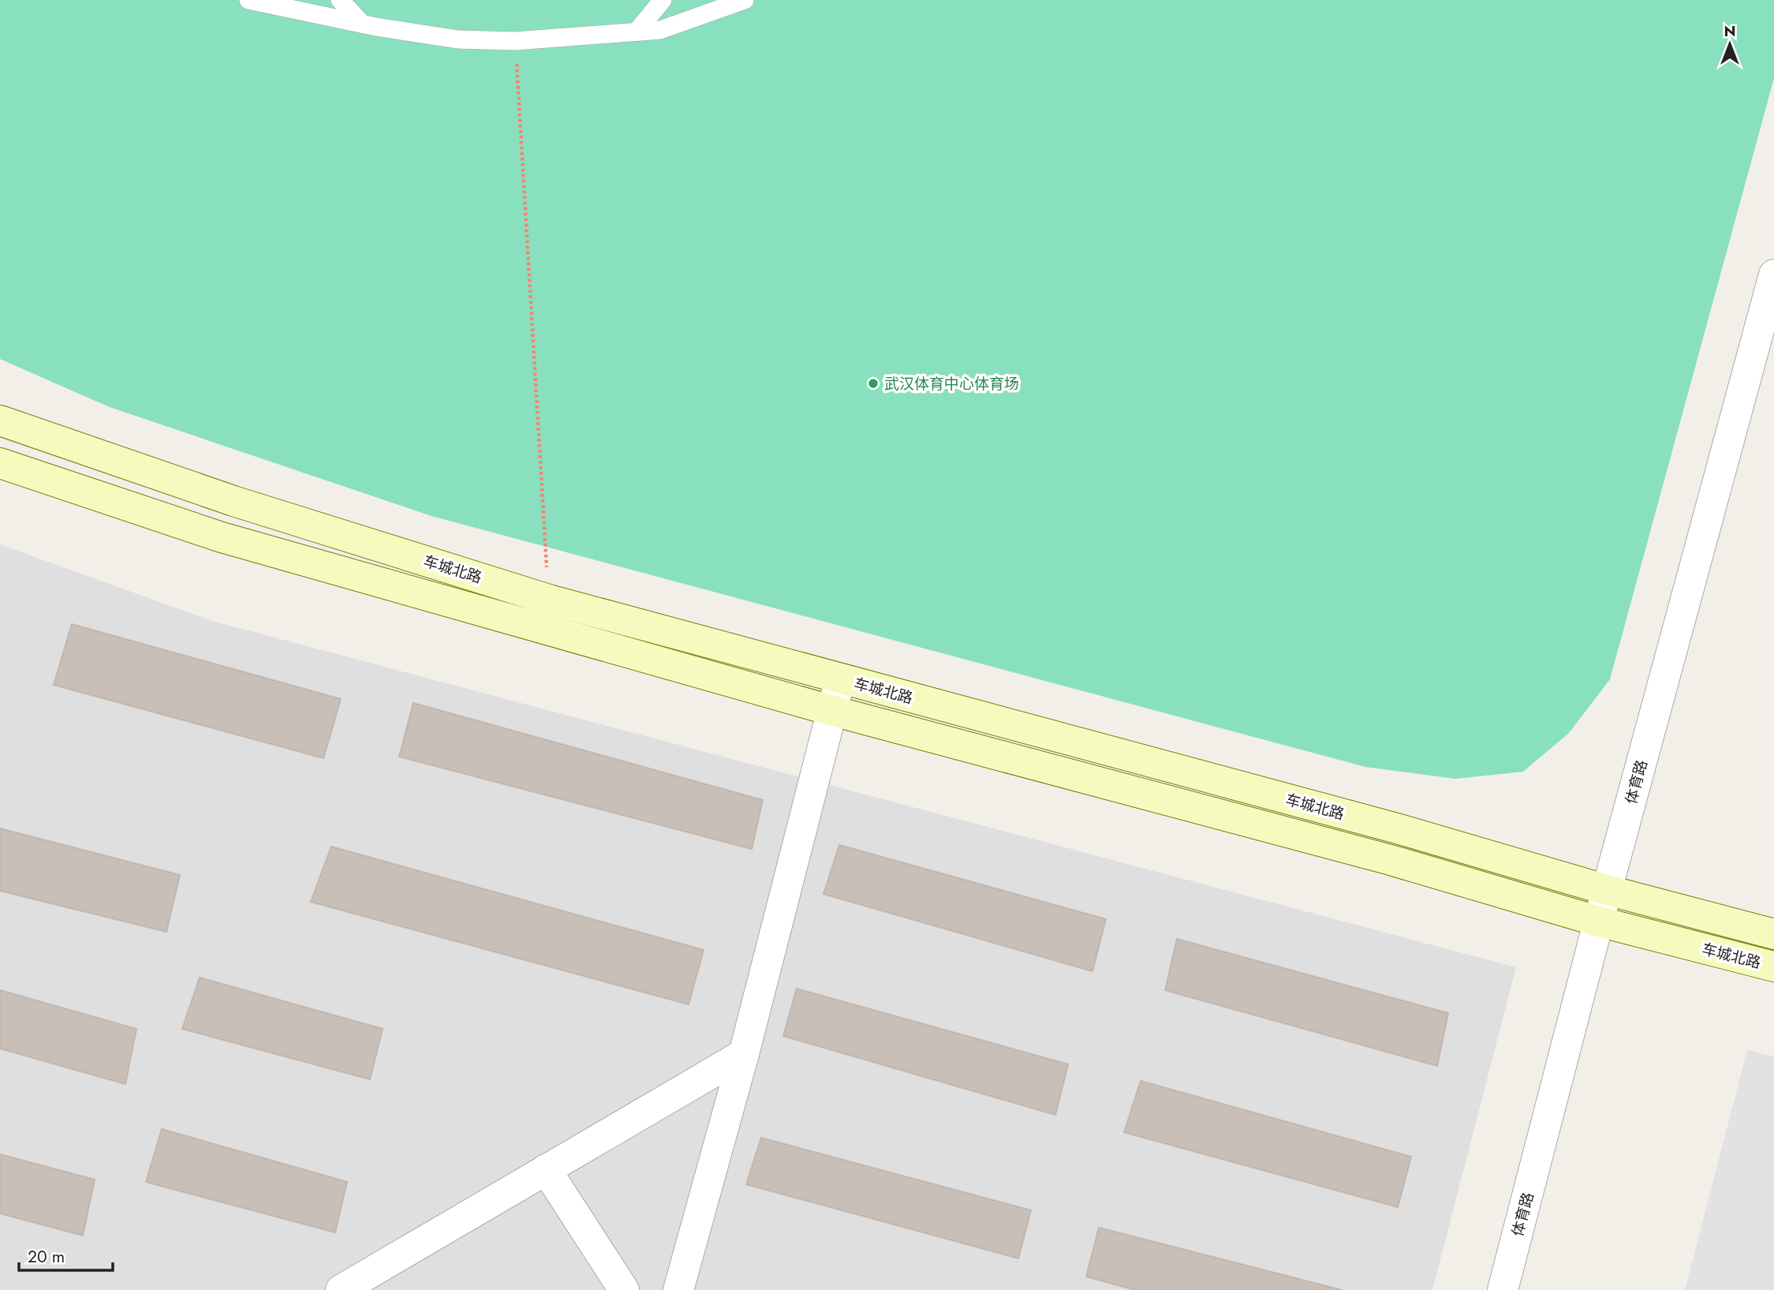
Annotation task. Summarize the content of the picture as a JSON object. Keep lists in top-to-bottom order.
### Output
{
  "streets": {
    "main road": ["车城北路"],
    "street": ["体育路"]
  },
  "crossings": [
    ["车城北路", "体育路"]
  ],
  "places": ["武汉体育中心体育场"],
  "scale_bar": "20 m",
  "north": "top"
}
